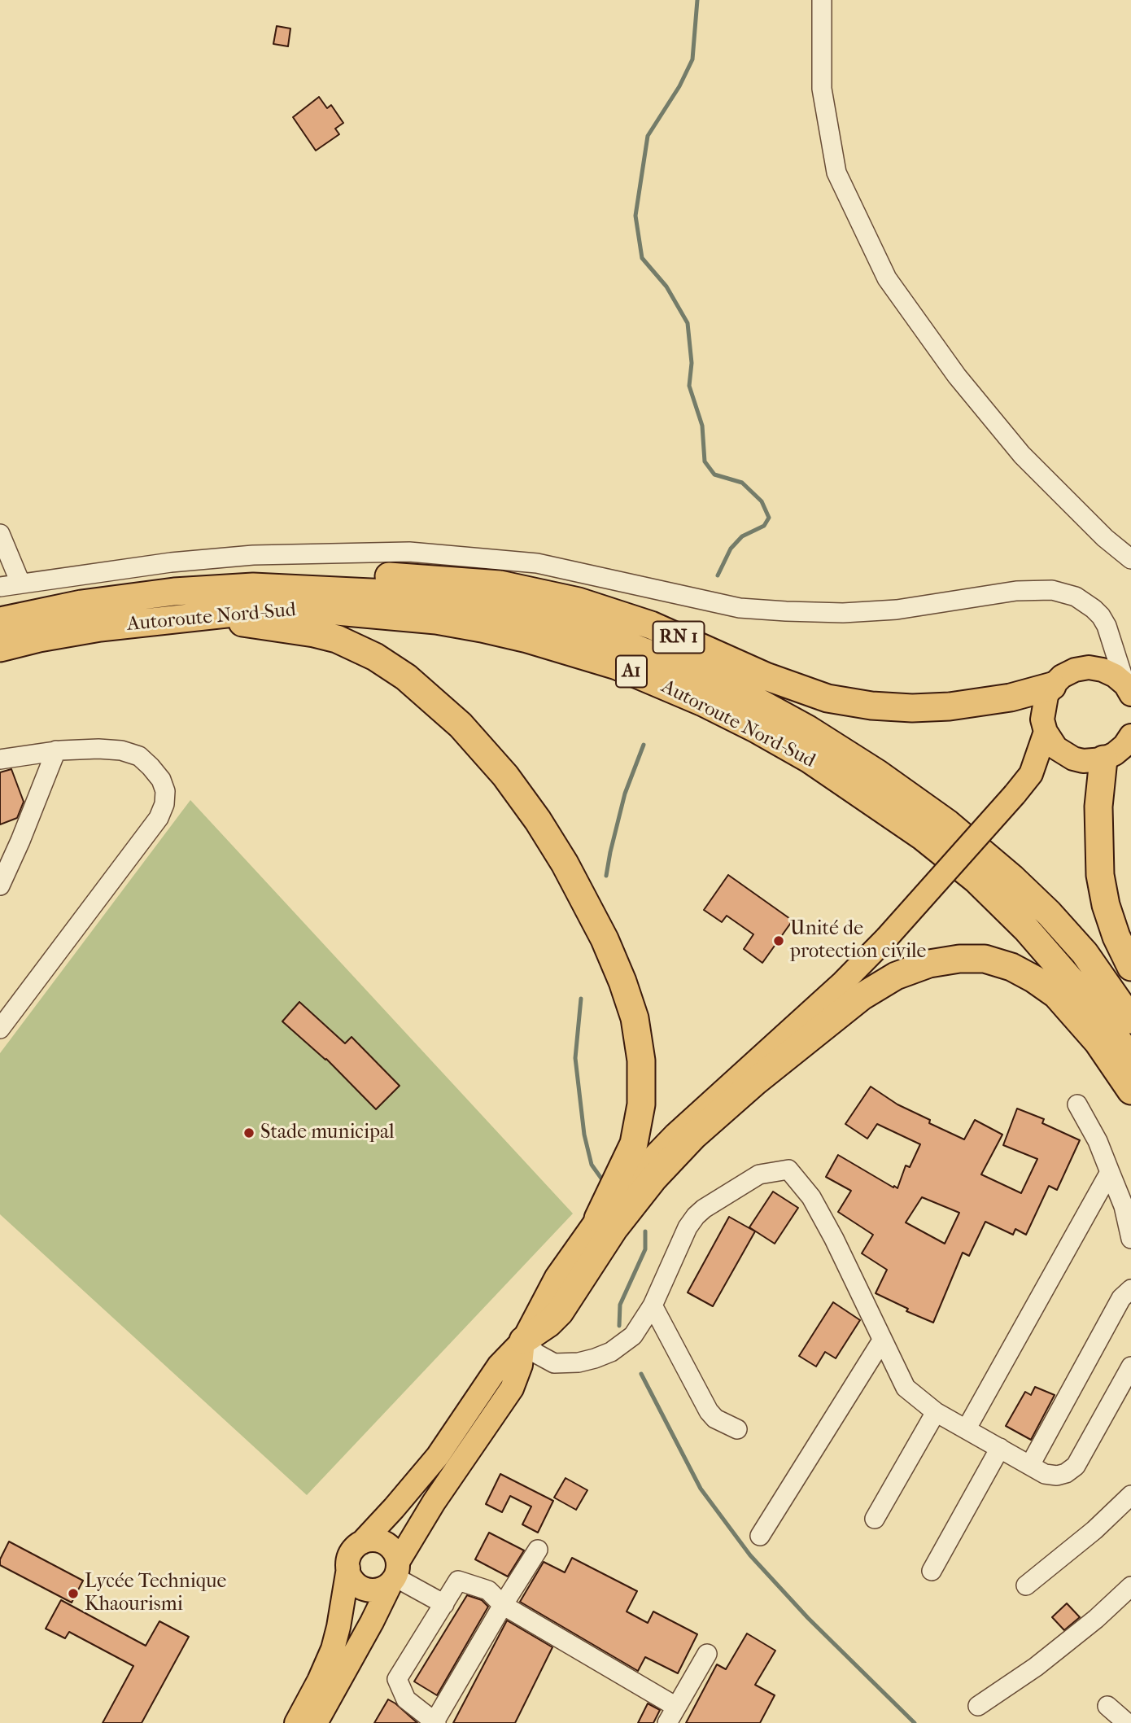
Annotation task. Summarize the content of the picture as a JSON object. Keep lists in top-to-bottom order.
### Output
{
  "streets": {
    "highway": ["Autoroute Nord-Sud", "RN 1", "A1"]
  },
  "crossings": [
    ["Autoroute Nord-Sud", "RN 1"]
  ],
  "places": ["Unité de protection civile", "Stade municipal", "Lycée Technique Khaourismi"]
}
